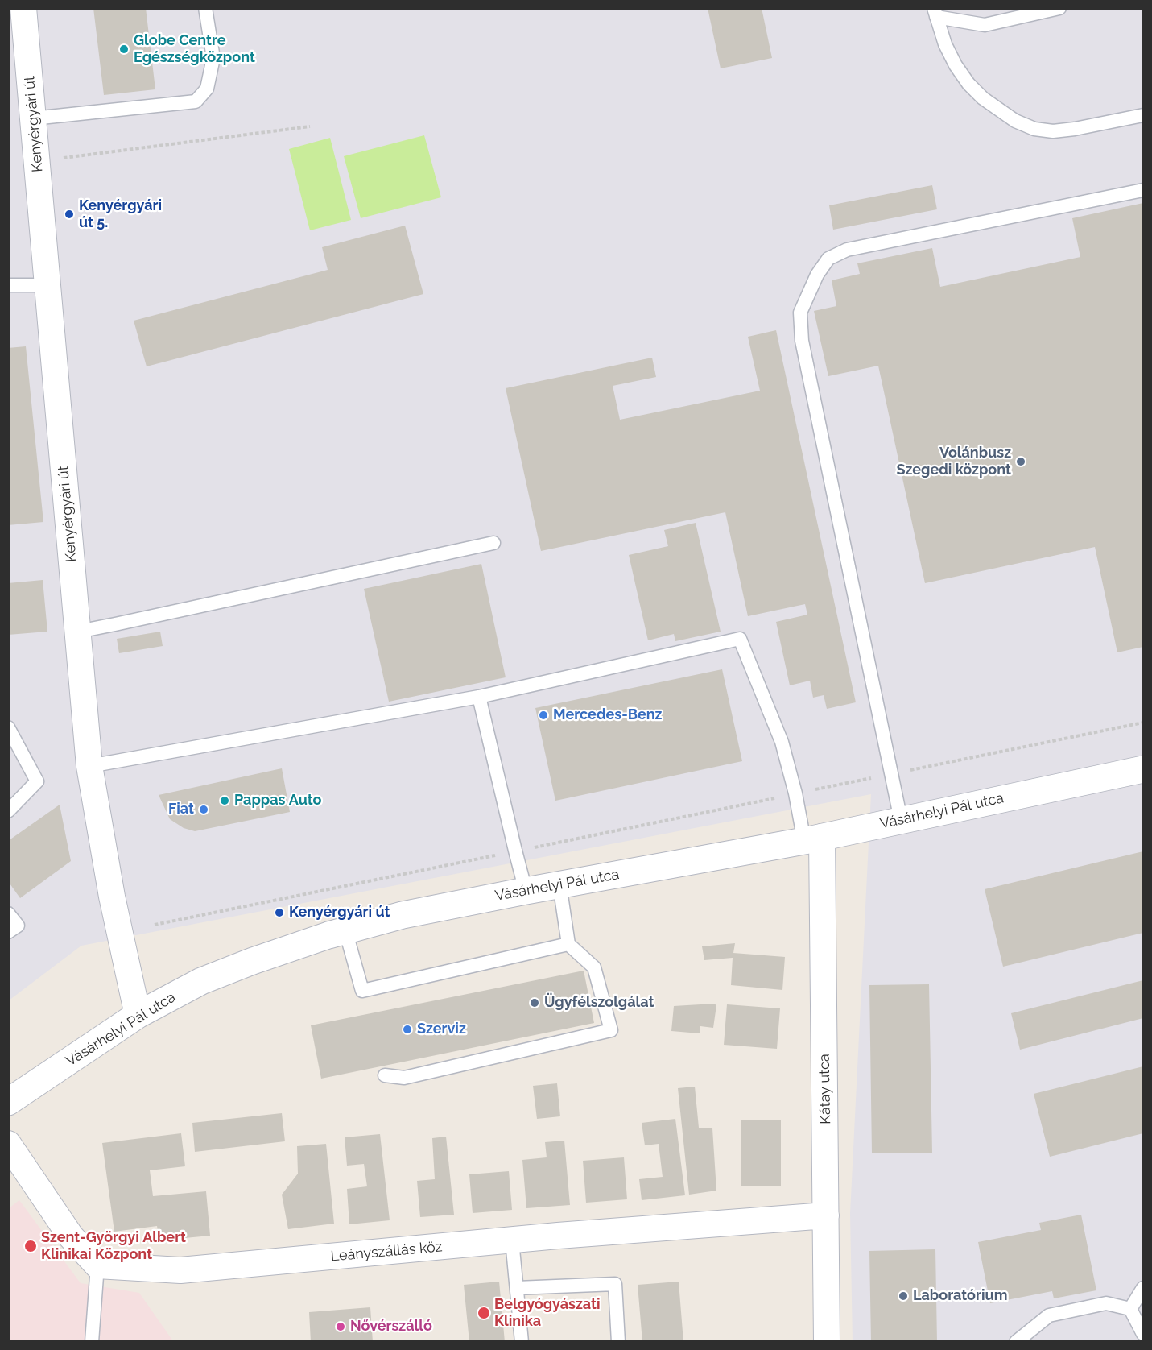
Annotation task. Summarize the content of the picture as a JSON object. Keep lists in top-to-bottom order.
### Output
{
  "streets": {
    "main road": ["Vásárhelyi Pál utca"],
    "street": ["Kenyérgyári út", "Kátay utca", "Leányszállás köz"]
  },
  "crossings": [
    ["Kenyérgyári út", "Vásárhelyi Pál utca"],
    ["Vásárhelyi Pál utca", "Kátay utca"],
    ["Kátay utca", "Leányszállás köz"]
  ],
  "places": [
    "Globe Centre Egészségközpont",
    "Kenyérgyári út 5.",
    "Volánbusz Szegedi központ",
    "Mercedes-Benz",
    "Pappas Auto",
    "Fiat",
    "Kenyérgyári út",
    "Ügyfélszolgálat",
    "Szerviz",
    "Szent-Györgyi Albert Klinikai Központ",
    "Laboratórium",
    "Belgyógyászati Klinika",
    "Nővérszálló"
  ]
}
